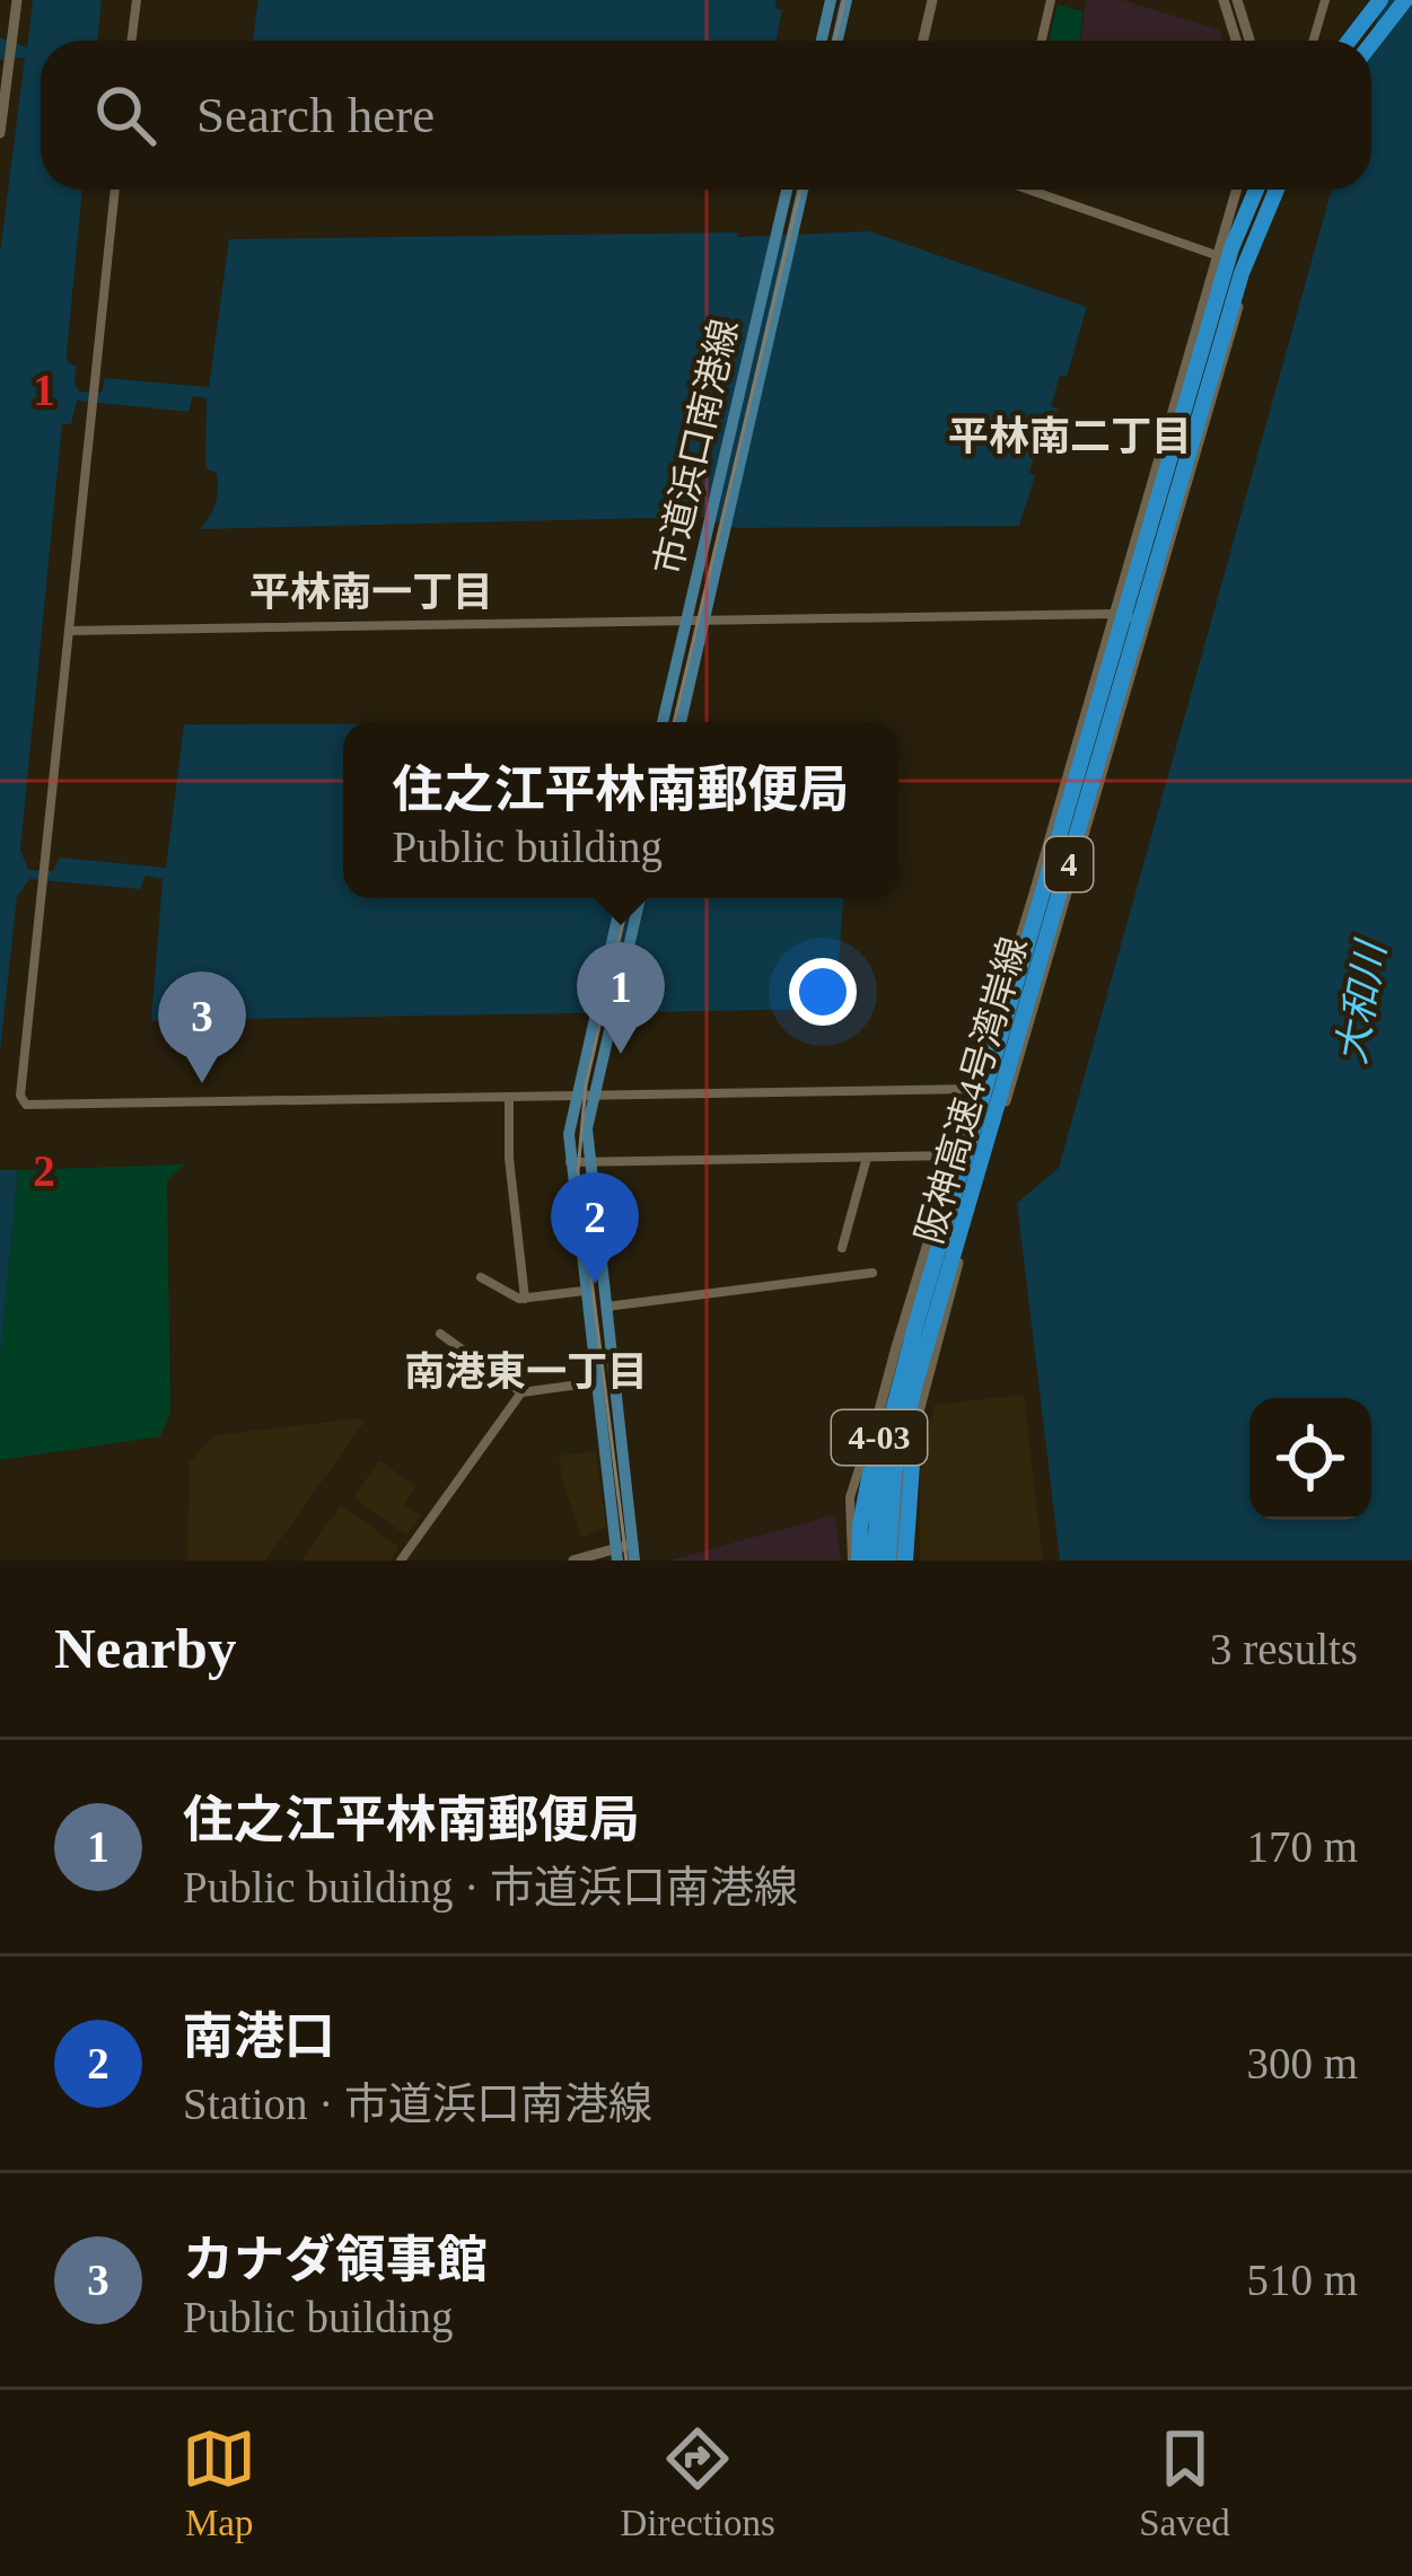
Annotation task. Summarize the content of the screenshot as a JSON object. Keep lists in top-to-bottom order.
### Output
{
  "streets": {
    "highway": ["4", "阪神高速4号湾岸線", "4-03"],
    "main road": ["市道浜口南港線"]
  },
  "crossings": [
    ["阪神高速4号湾岸線", "4-03"]
  ],
  "districts": ["平林南二丁目", "平林南一丁目", "南港東一丁目"],
  "water": ["大和川"],
  "page": {
    "search": "Search here",
    "popup": ["住之江平林南郵便局", "Public building"],
    "pins": ["1", "3", "2"],
    "heading": ["Nearby", "3 results"],
    "list": [
      {
        "mark": "1",
        "name": "住之江平林南郵便局",
        "note": "Public building · 市道浜口南港線",
        "value": "170 m"
      },
      {
        "mark": "2",
        "name": "南港口",
        "note": "Station · 市道浜口南港線",
        "value": "300 m"
      },
      {
        "mark": "3",
        "name": "カナダ領事館",
        "note": "Public building",
        "value": "510 m"
      }
    ],
    "nav": ["Map", "Directions", "Saved"]
  },
  "grid": {
    "rows": ["1", "2"]
  }
}
